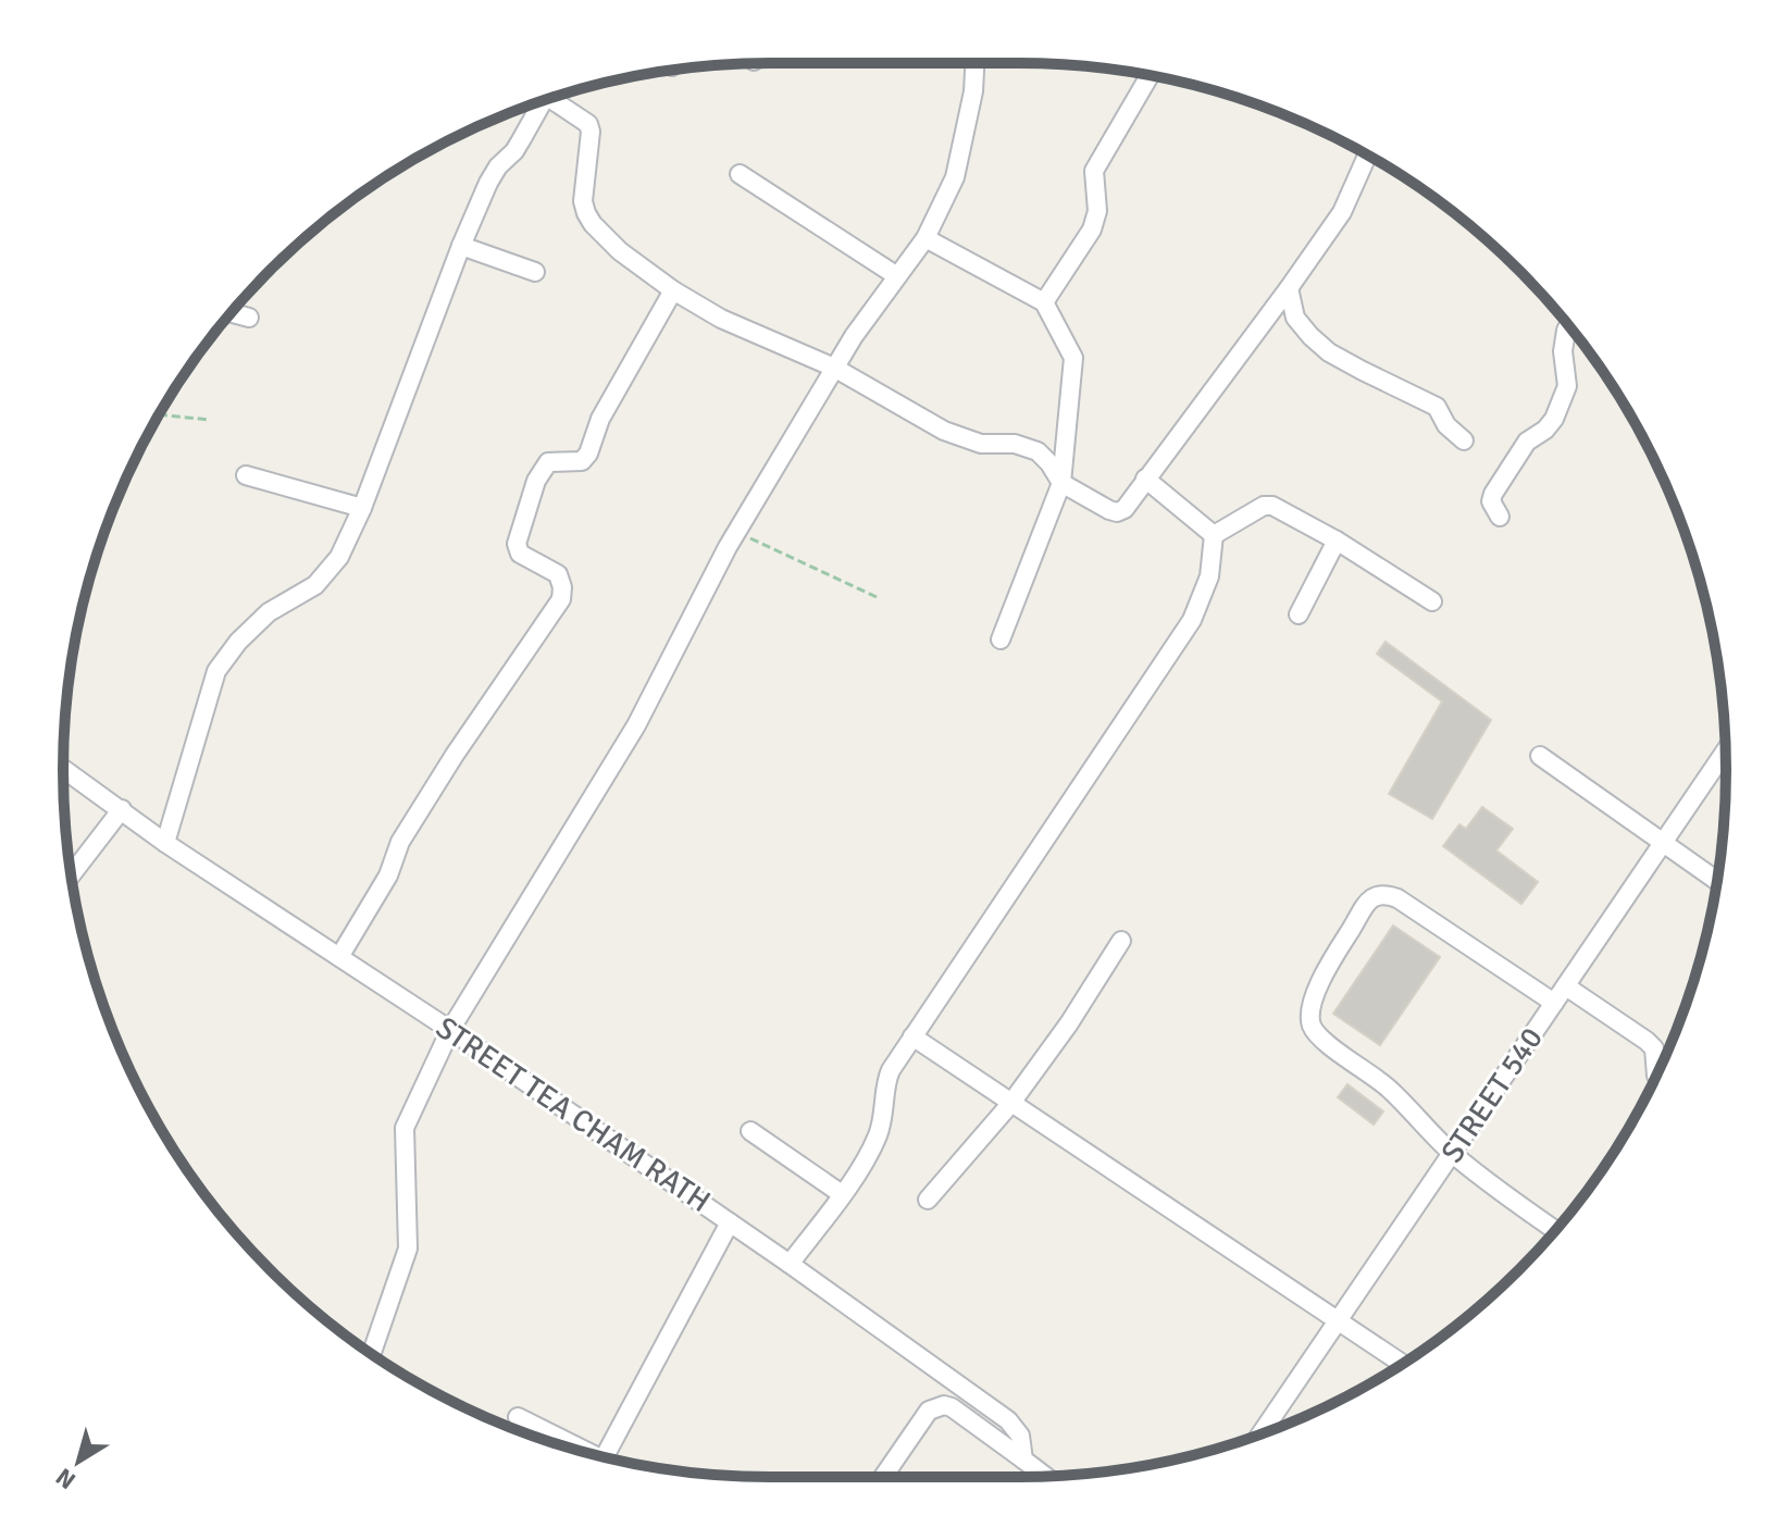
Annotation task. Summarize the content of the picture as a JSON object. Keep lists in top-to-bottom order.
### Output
{
  "streets": {
    "street": ["STREET 540", "STREET TEA CHAM RATH"]
  },
  "north": "bottom left"
}
